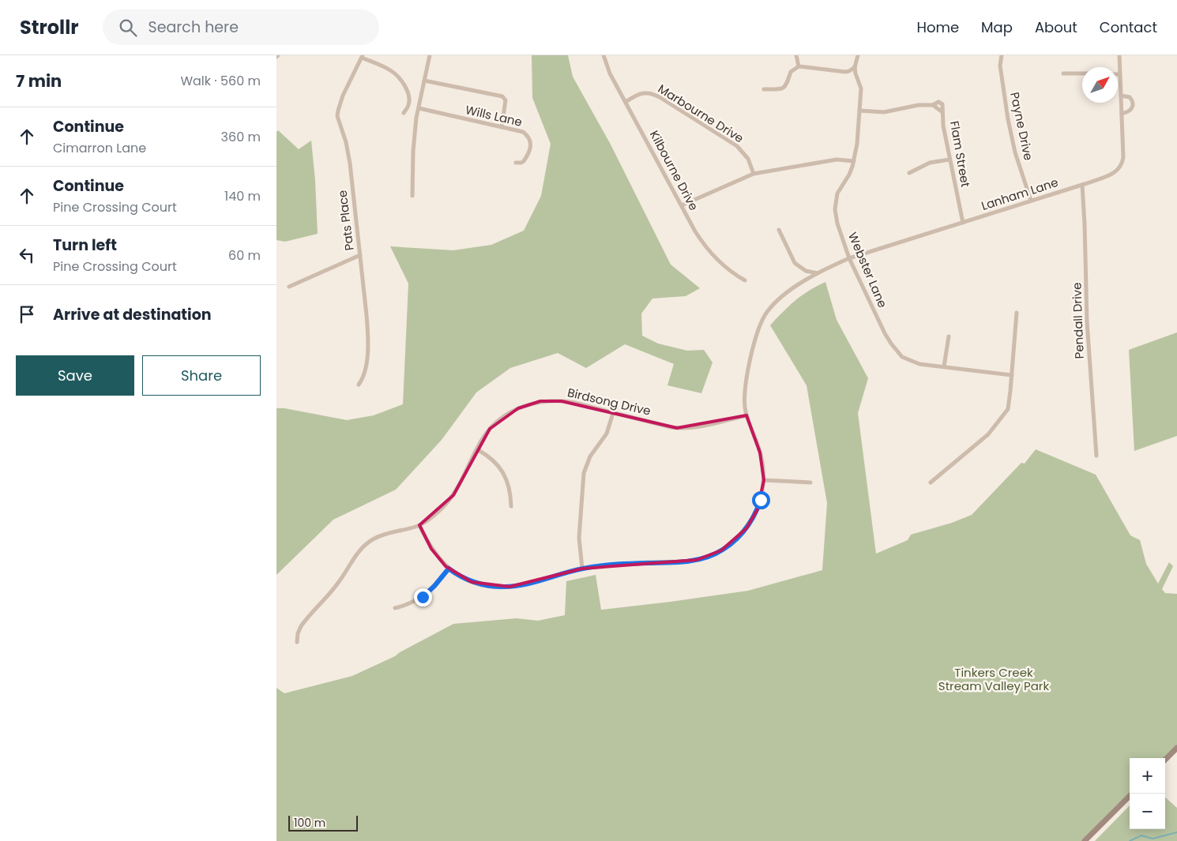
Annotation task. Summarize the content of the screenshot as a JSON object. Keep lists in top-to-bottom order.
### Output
{
  "streets": {
    "street": [
      "Marbourne Drive",
      "Wills Lane",
      "Payne Drive",
      "Flam Street",
      "Kilbourne Drive",
      "Lanham Lane",
      "Pats Place",
      "Webster Lane",
      "Pendall Drive",
      "Birdsong Drive"
    ]
  },
  "crossings": [
    ["Marbourne Drive", "Kilbourne Drive"],
    ["Payne Drive", "Lanham Lane"],
    ["Flam Street", "Lanham Lane"],
    ["Flam Street", "Webster Lane"],
    ["Lanham Lane", "Webster Lane"],
    ["Lanham Lane", "Pendall Drive"],
    ["Lanham Lane", "Birdsong Drive"]
  ],
  "parks": ["Tinkers Creek Stream Valley Park"],
  "scale_bar": "100 m",
  "north": "top right",
  "page": {
    "header": "Strollr",
    "search": "Search here",
    "nav": [
      "Home",
      "Map",
      "About",
      "Contact"
    ],
    "heading": ["7 min", "Walk · 560 m"],
    "list": [
      ["Continue", "Cimarron Lane", "360 m"],
      ["Continue", "Pine Crossing Court", "140 m"],
      ["Turn left", "Pine Crossing Court", "60 m"],
      "Arrive at destination"
    ],
    "buttons": ["Save", "Share"],
    "map_buttons": ["+", "−"],
    "scale": "100 m"
  }
}
